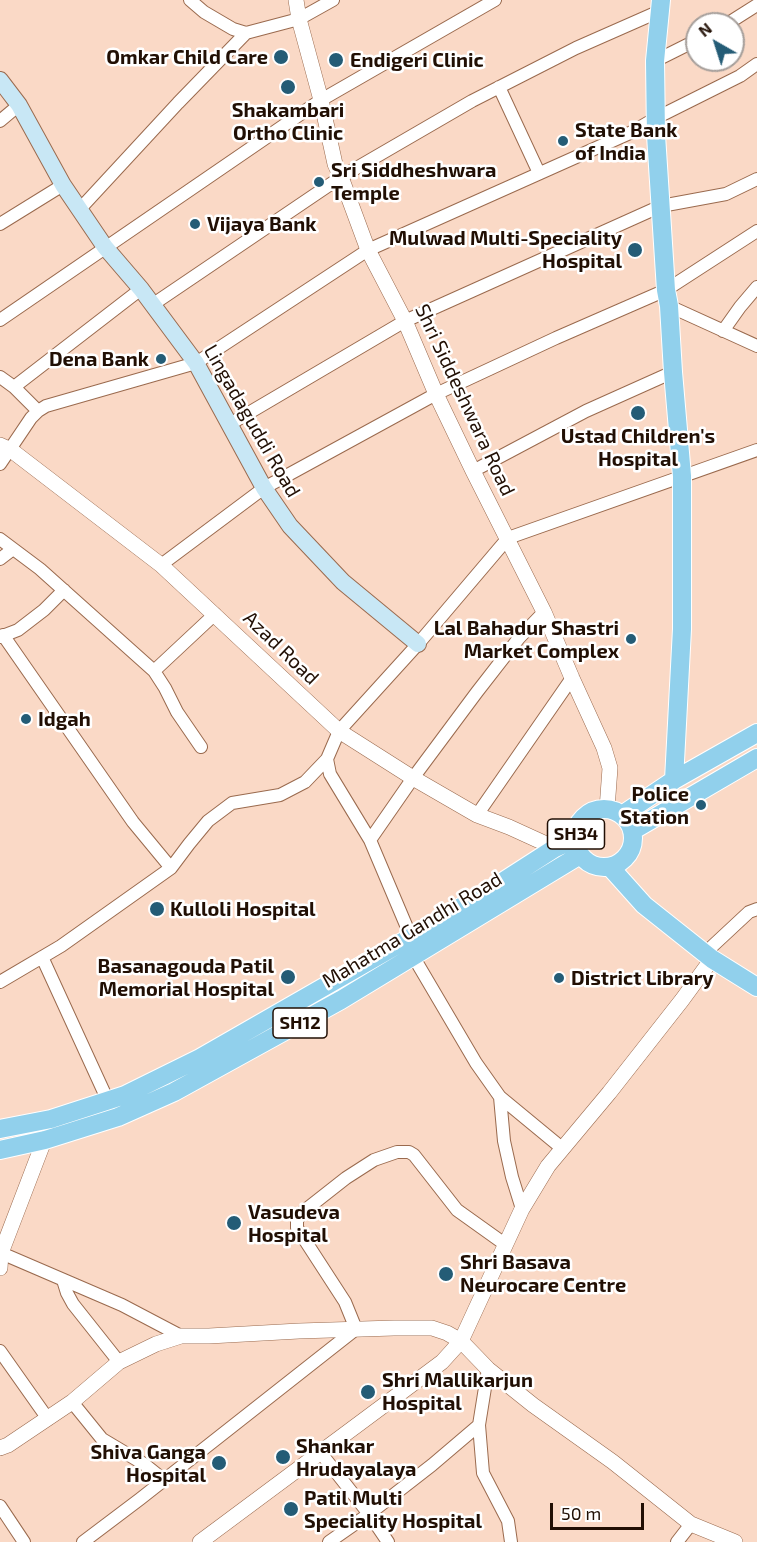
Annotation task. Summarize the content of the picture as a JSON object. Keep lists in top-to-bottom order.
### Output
{
  "streets": {
    "main road": [
      "Lingadaguddi Road",
      "SH34",
      "Mahatma Gandhi Road",
      "SH12"
    ],
    "street": ["Shri Siddeshwara Road", "Azad Road"]
  },
  "crossings": [
    ["Shri Siddeshwara Road", "SH34"],
    ["Shri Siddeshwara Road", "Mahatma Gandhi Road"],
    ["Azad Road", "Mahatma Gandhi Road"],
    ["SH34", "Mahatma Gandhi Road"]
  ],
  "places": [
    "Omkar Child Care",
    "Endigeri Clinic",
    "Shakambari Ortho Clinic",
    "State Bank of India",
    "Sri Siddheshwara Temple",
    "Vijaya Bank",
    "Mulwad Multi-Speciality Hospital",
    "Dena Bank",
    "Ustad Children's Hospital",
    "Lal Bahadur Shastri Market Complex",
    "Idgah",
    "Police Station",
    "Kulloli Hospital",
    "Basanagouda Patil Memorial Hospital",
    "District Library",
    "Vasudeva Hospital",
    "Shri Basava Neurocare Centre",
    "Shri Mallikarjun Hospital",
    "Shankar Hrudayalaya",
    "Shiva Ganga Hospital",
    "Patil Multi Speciality Hospital"
  ],
  "scale_bar": "50 m",
  "north": "top left"
}
